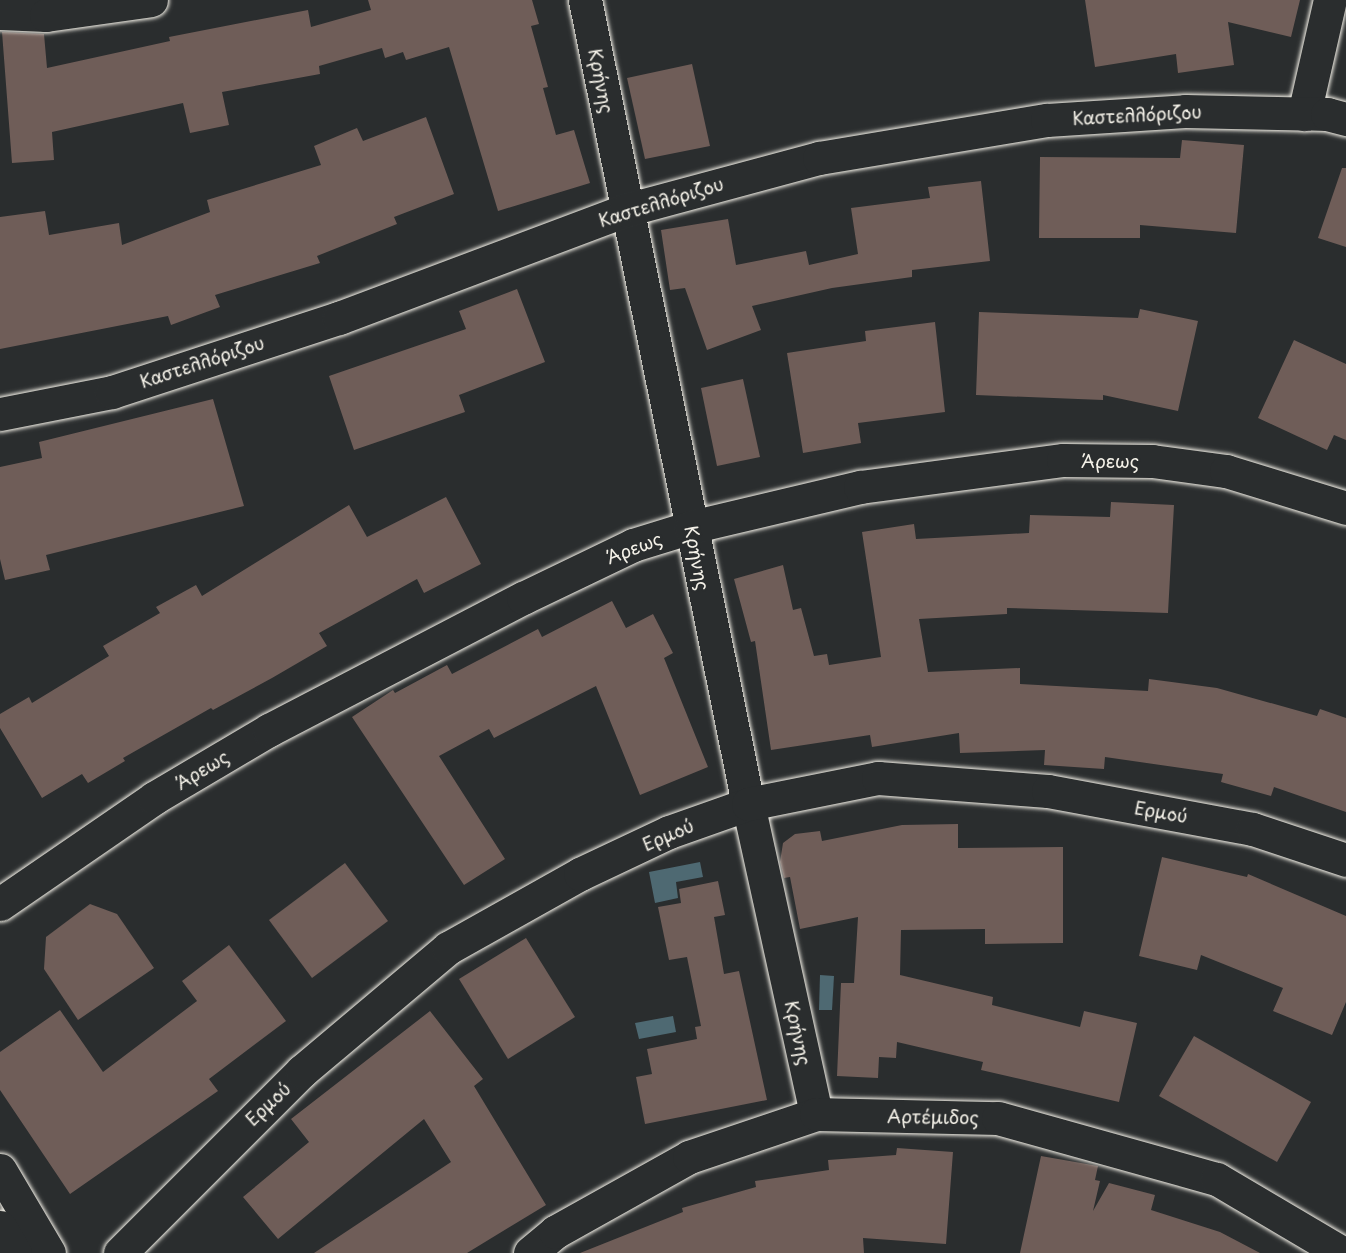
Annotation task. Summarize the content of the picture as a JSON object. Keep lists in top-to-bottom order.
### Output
{
  "streets": {
    "street": [
      "Κρήνης",
      "Καστελλόριζου",
      "Άρεως",
      "Ερμού",
      "Αρτέμιδος"
    ]
  },
  "crossings": [
    ["Κρήνης", "Καστελλόριζου"],
    ["Κρήνης", "Άρεως"],
    ["Κρήνης", "Ερμού"],
    ["Κρήνης", "Αρτέμιδος"]
  ]
}
